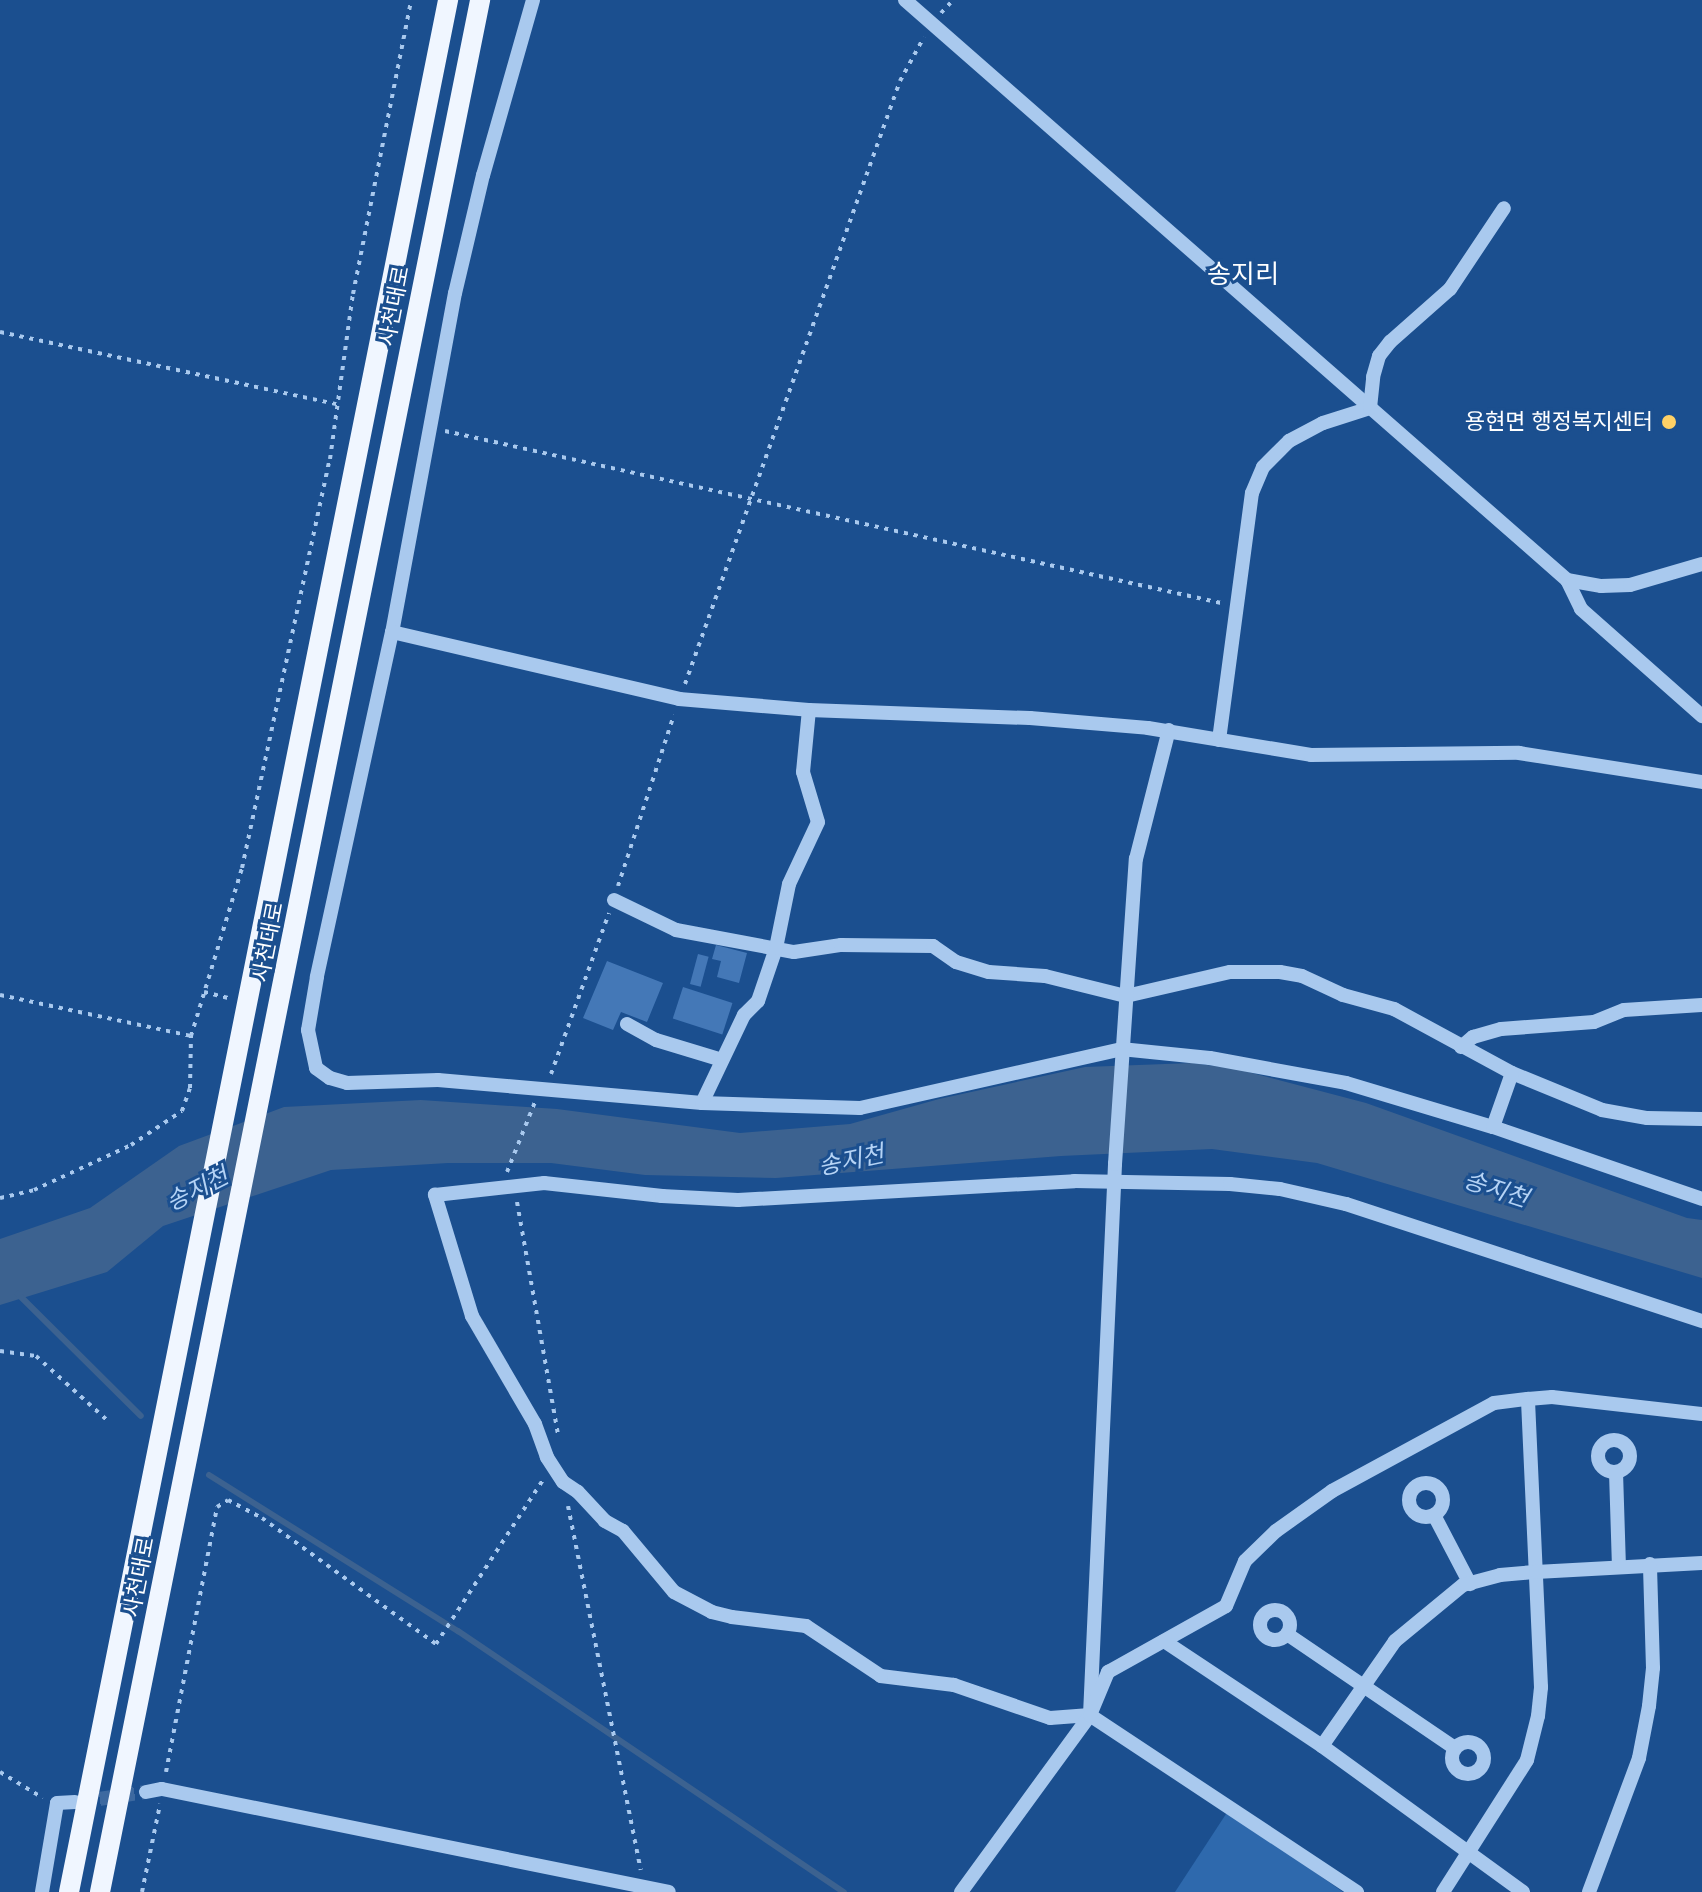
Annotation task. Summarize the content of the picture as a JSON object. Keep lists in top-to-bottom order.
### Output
{
  "streets": {
    "main road": ["사천대로"]
  },
  "districts": ["송지리"],
  "water": ["송지천"],
  "places": ["용현면 행정복지센터"]
}
